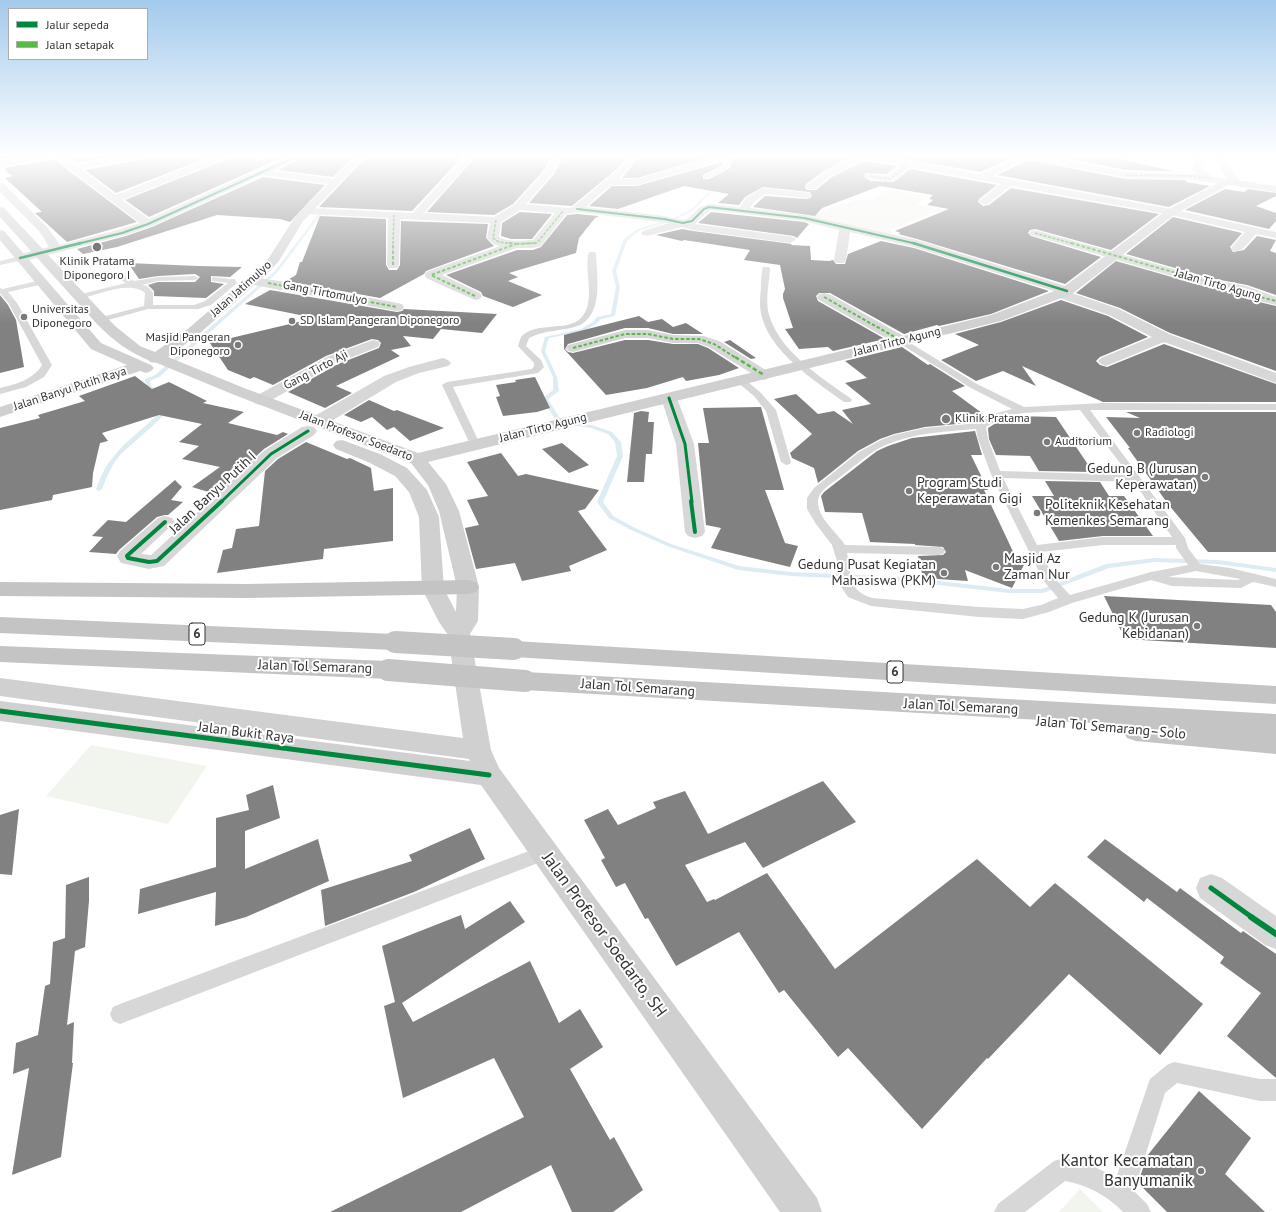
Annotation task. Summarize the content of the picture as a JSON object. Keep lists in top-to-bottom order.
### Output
{
  "streets": {
    "highway": ["6", "Jalan Tol Semarang", "Jalan Tol Semarang–Solo"],
    "main road": [
      "Jalan Tirto Agung",
      "Jalan Jatimulyo",
      "Jalan Banyu Putih Raya",
      "Jalan Profesor Soedarto",
      "Jalan Bukit Raya",
      "Jalan Profesor Soedarto, SH"
    ],
    "street": ["Gang Tirtomulyo", "Gang Tirto Aji", "Jalan Banyu Putih I"]
  },
  "crossings": [
    ["Jalan Tirto Agung", "Jalan Profesor Soedarto"],
    ["Jalan Jatimulyo", "Gang Tirtomulyo"],
    ["Jalan Jatimulyo", "Jalan Profesor Soedarto"],
    ["Gang Tirto Aji", "Jalan Profesor Soedarto"],
    ["Jalan Banyu Putih Raya", "Jalan Profesor Soedarto"],
    ["Jalan Profesor Soedarto", "Jalan Banyu Putih I"],
    ["Jalan Profesor Soedarto", "Jalan Profesor Soedarto, SH"],
    ["Jalan Tol Semarang", "Jalan Tol Semarang–Solo"],
    ["Jalan Bukit Raya", "Jalan Profesor Soedarto, SH"]
  ],
  "places": [
    "Klinik Pratama Diponegoro I",
    "Universitas Diponegoro",
    "SD Islam Pangeran Diponegoro",
    "Masjid Pangeran Diponegoro",
    "Klinik Pratama",
    "Radiologi",
    "Auditorium",
    "Gedung B (Jurusan Keperawatan)",
    "Program Studi Keperawatan Gigi",
    "Politeknik Kesehatan Kemenkes Semarang",
    "Masjid Az Zaman Nur",
    "Gedung Pusat Kegiatan Mahasiswa (PKM)",
    "Gedung K (Jurusan Kebidanan)",
    "Kantor Kecamatan Banyumanik"
  ],
  "legend": ["Jalur sepeda", "Jalan setapak"]
}
